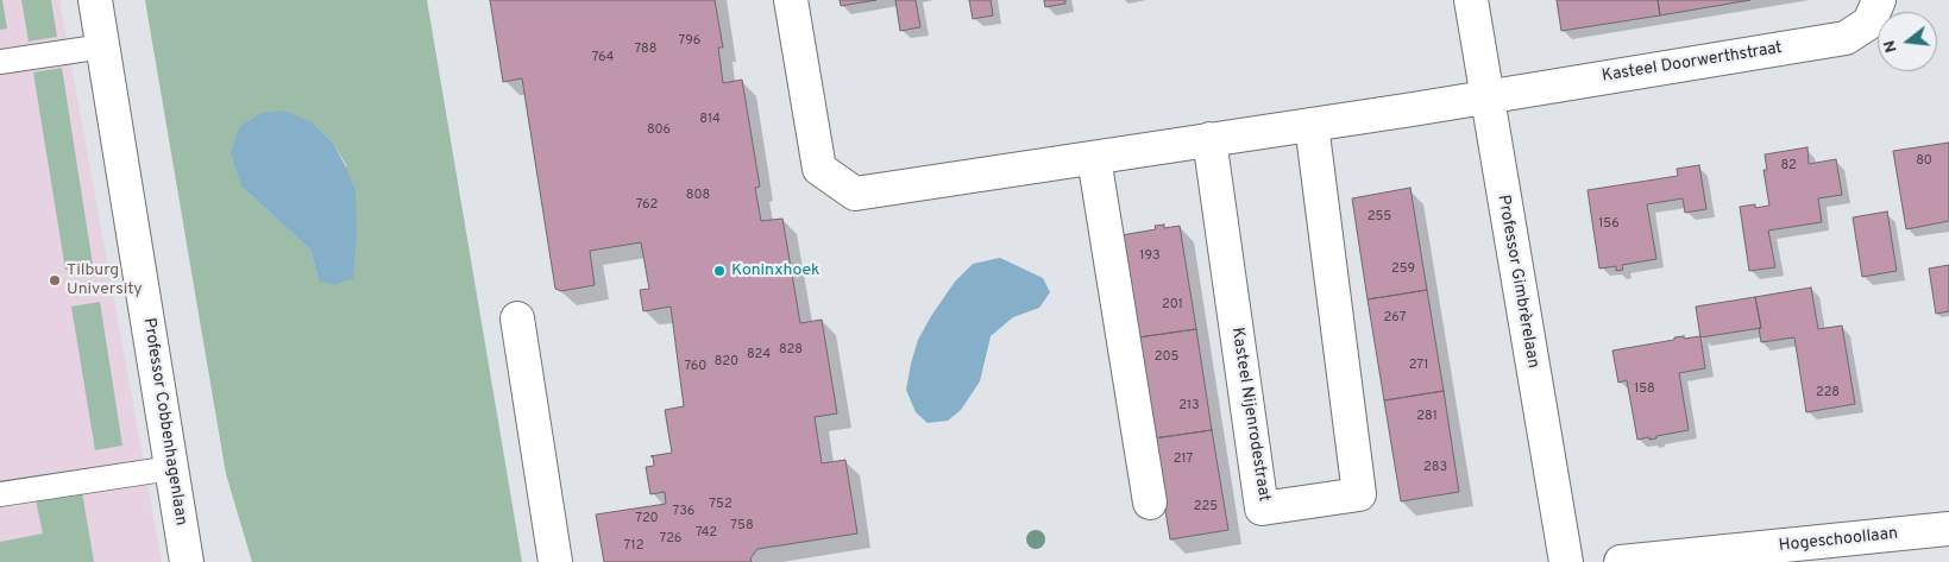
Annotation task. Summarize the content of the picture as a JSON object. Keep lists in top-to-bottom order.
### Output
{
  "streets": {
    "street": [
      "Kasteel Doorwerthstraat",
      "Professor Gimbrèrelaan",
      "Kasteel Nijenrodestraat",
      "Professor Cobbenhagenlaan",
      "Hogeschoollaan"
    ]
  },
  "crossings": [
    ["Kasteel Doorwerthstraat", "Professor Gimbrèrelaan"]
  ],
  "places": ["Koninxhoek", "Tilburg University"],
  "house_numbers": [
    "796",
    "788",
    "764",
    "814",
    "806",
    "80",
    "82",
    "808",
    "762",
    "255",
    "156",
    "193",
    "259",
    "201",
    "267",
    "828",
    "824",
    "205",
    "820",
    "271",
    "760",
    "158",
    "228",
    "213",
    "281",
    "217",
    "283",
    "752",
    "225",
    "736",
    "720",
    "758",
    "742",
    "726",
    "712"
  ],
  "north": "left"
}
